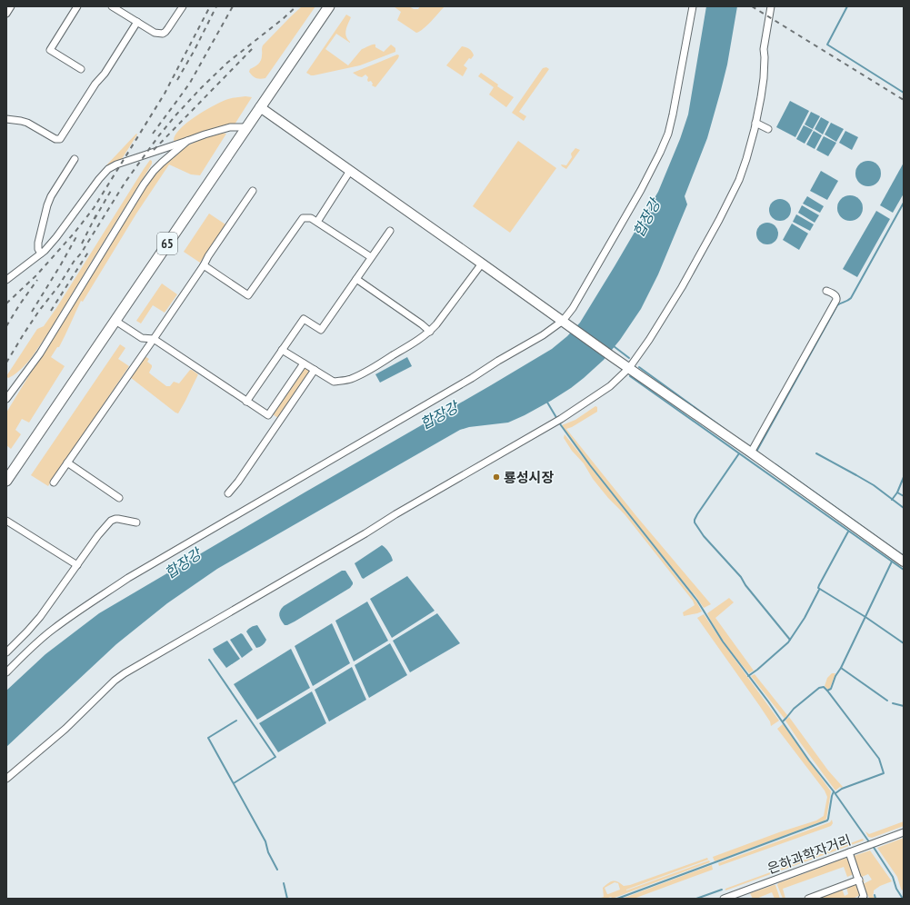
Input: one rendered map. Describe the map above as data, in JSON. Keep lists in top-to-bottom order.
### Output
{
  "streets": {
    "main road": ["65"],
    "street": ["은하과학자거리"]
  },
  "water": ["합장강"],
  "places": ["룡성시장"]
}
